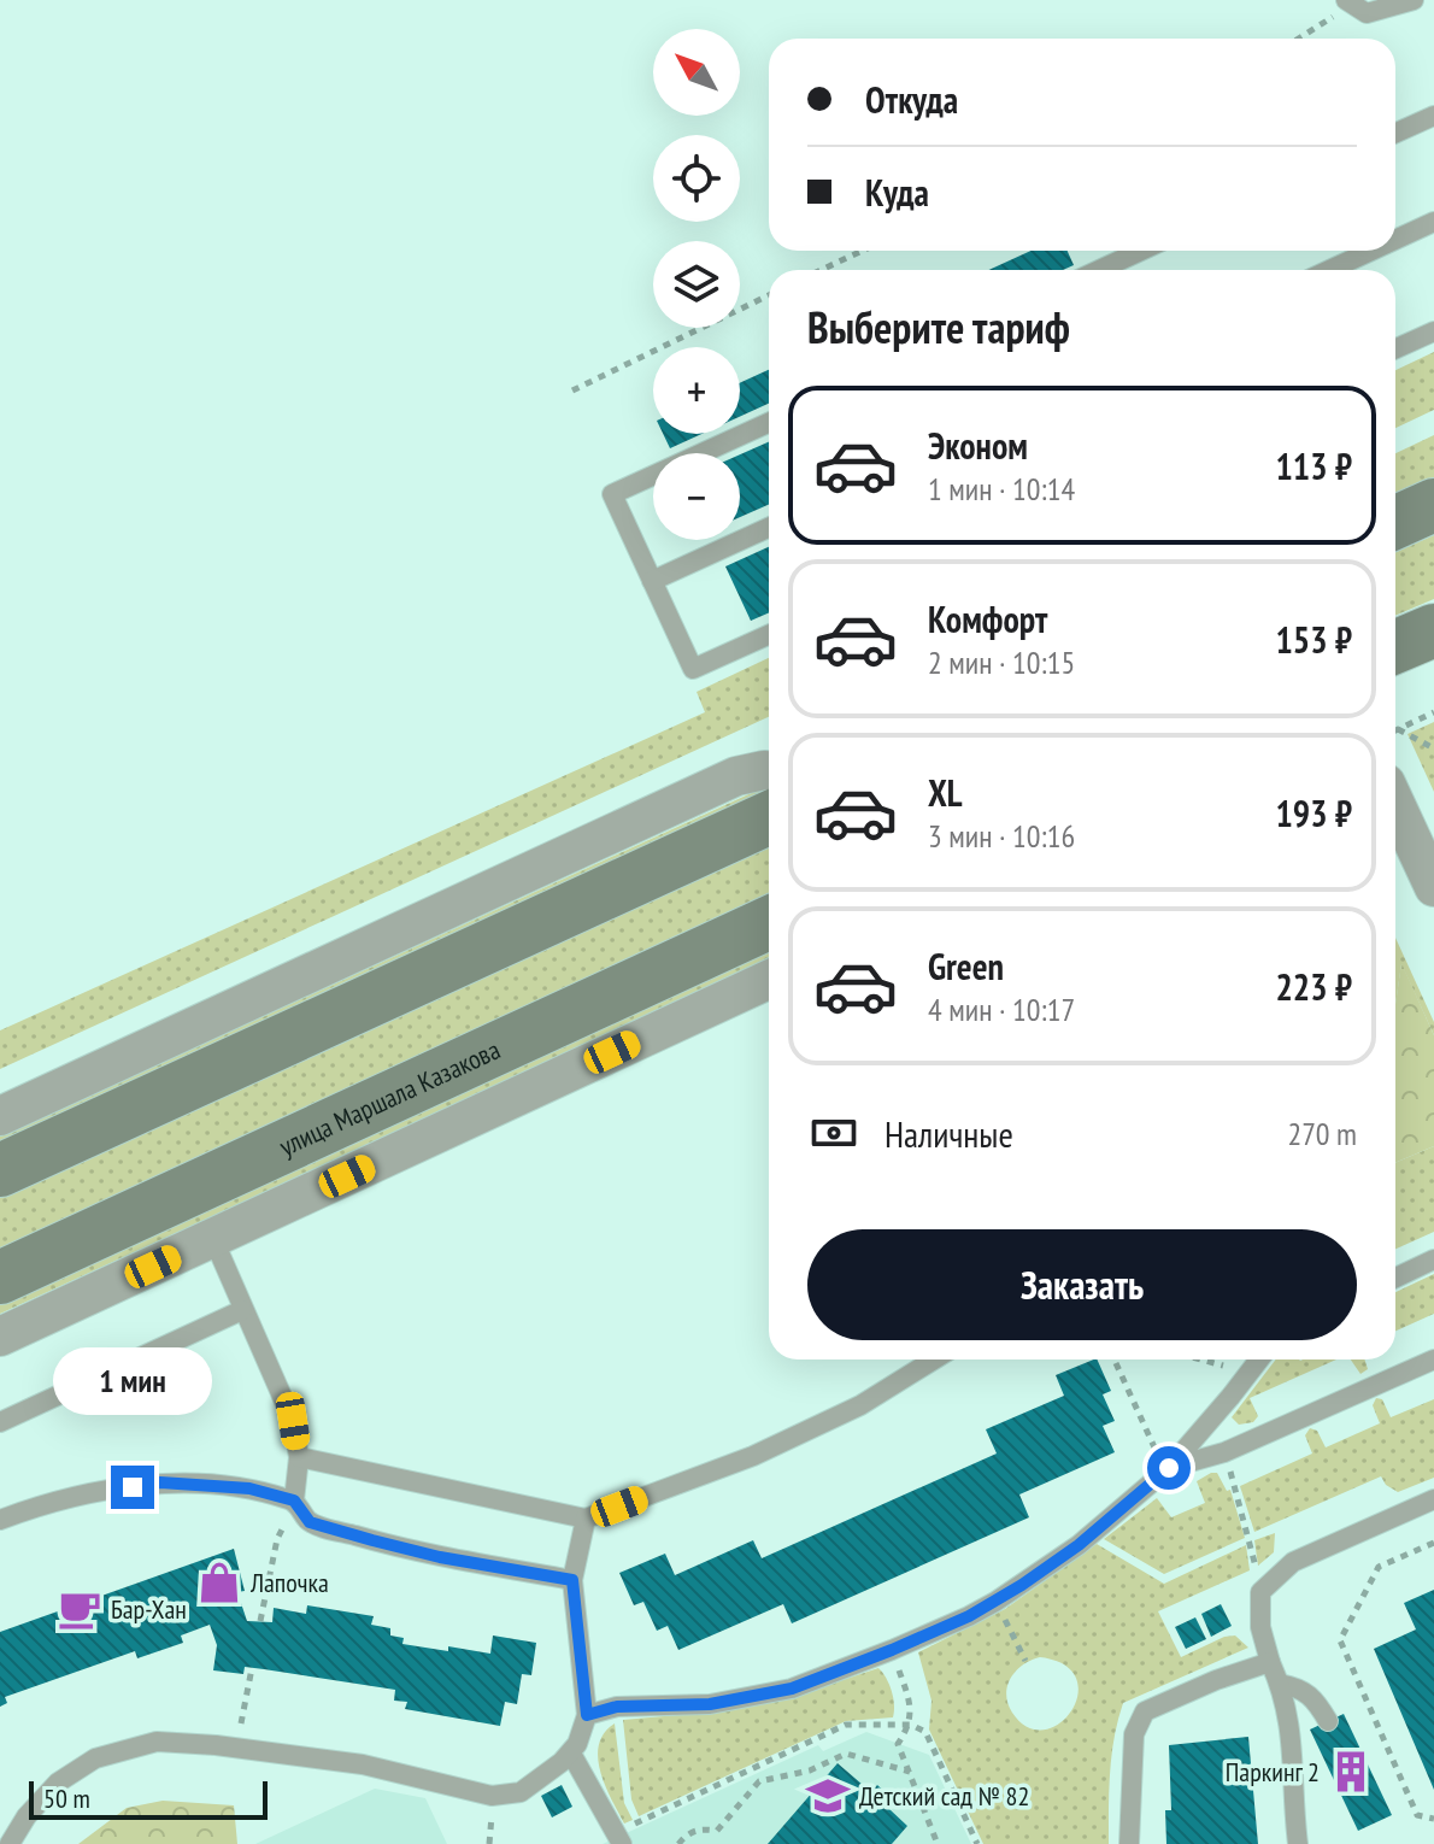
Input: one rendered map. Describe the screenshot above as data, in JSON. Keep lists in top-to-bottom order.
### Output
{
  "streets": {
    "main road": ["улица Маршала Казакова"]
  },
  "places": {
    "shop": ["Лапочка"],
    "cafe": ["Бар-Хан"],
    "building": ["Паркинг 2"],
    "school or university": ["Детский сад № 82"]
  },
  "scale_bar": "50 m",
  "north": "top left",
  "page": {
    "map_buttons": ["+", "−"],
    "banner": ["Откуда", "Куда"],
    "heading": "Выберите тариф",
    "list": [
      {
        "name": "Эконом",
        "note": "1 мин · 10:14",
        "value": "113 ₽"
      },
      {
        "name": "Комфорт",
        "note": "2 мин · 10:15",
        "value": "153 ₽"
      },
      {
        "name": "XL",
        "note": "3 мин · 10:16",
        "value": "193 ₽"
      },
      {
        "name": "Green",
        "note": "4 мин · 10:17",
        "value": "223 ₽"
      }
    ],
    "pay": ["Наличные", "270 m"],
    "buttons": "Заказать",
    "bubble": "1 мин",
    "scale": "50 m"
  }
}
